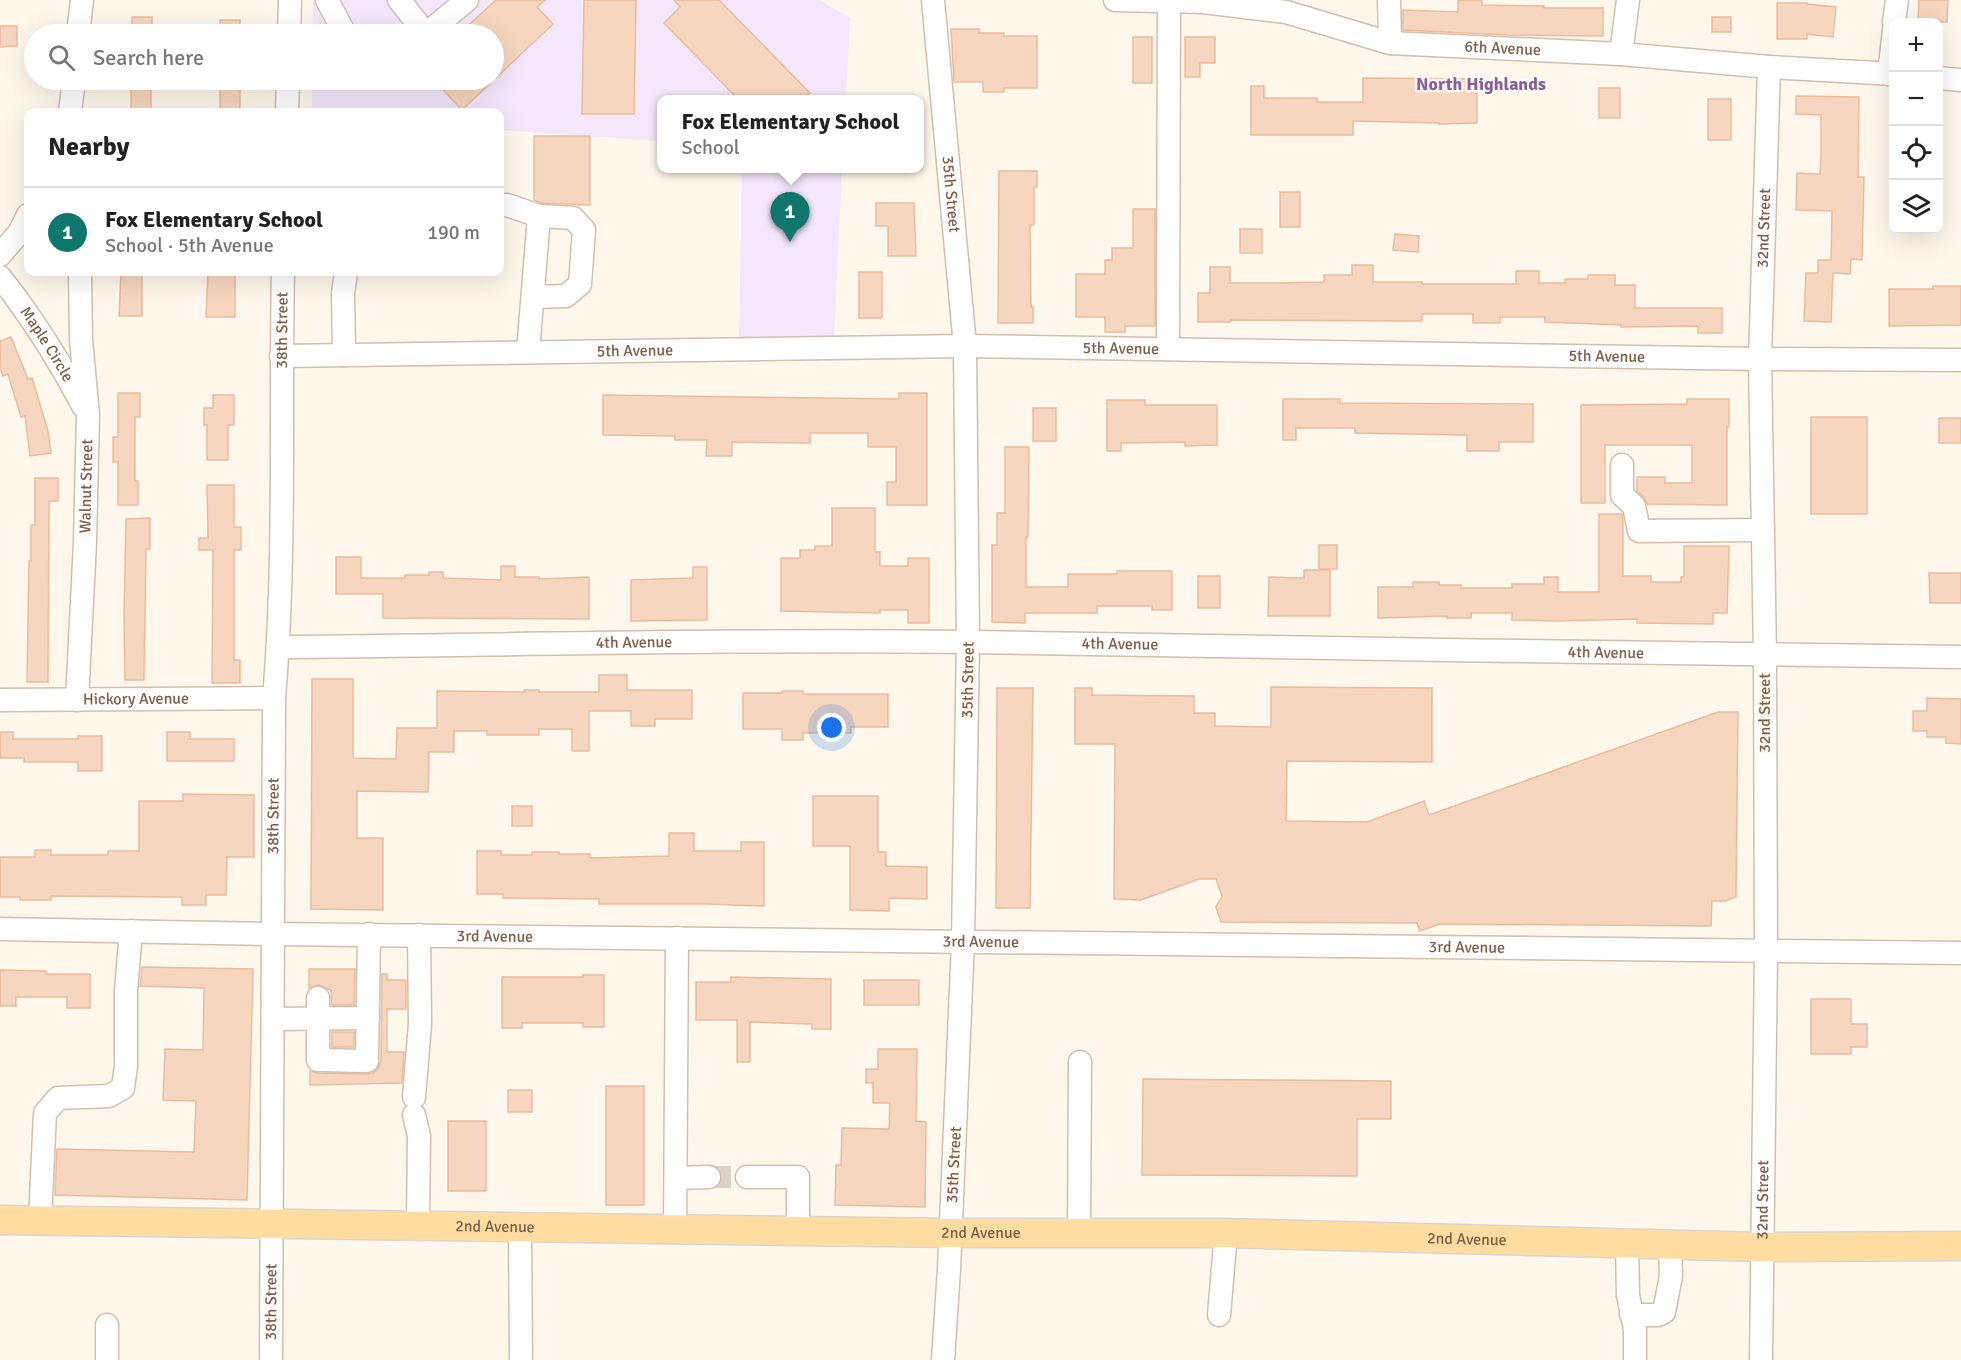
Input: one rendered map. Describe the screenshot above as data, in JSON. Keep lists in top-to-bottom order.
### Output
{
  "streets": {
    "main road": ["2nd Avenue"],
    "street": [
      "6th Avenue",
      "35th Street",
      "32nd Street",
      "38th Street",
      "Maple Circle",
      "5th Avenue",
      "Walnut Street",
      "4th Avenue",
      "Hickory Avenue",
      "3rd Avenue"
    ]
  },
  "crossings": [
    ["6th Avenue", "32nd Street"],
    ["35th Street", "5th Avenue"],
    ["35th Street", "4th Avenue"],
    ["35th Street", "3rd Avenue"],
    ["35th Street", "2nd Avenue"],
    ["32nd Street", "5th Avenue"],
    ["32nd Street", "4th Avenue"],
    ["32nd Street", "3rd Avenue"],
    ["32nd Street", "2nd Avenue"],
    ["38th Street", "5th Avenue"],
    ["38th Street", "4th Avenue"],
    ["38th Street", "Hickory Avenue"],
    ["38th Street", "3rd Avenue"],
    ["38th Street", "2nd Avenue"],
    ["Maple Circle", "Walnut Street"],
    ["Walnut Street", "Hickory Avenue"]
  ],
  "districts": ["North Highlands"],
  "page": {
    "map_buttons": ["+", "−"],
    "search": "Search here",
    "popup": ["Fox Elementary School", "School"],
    "heading": "Nearby",
    "list": [
      {
        "mark": "1",
        "name": "Fox Elementary School",
        "note": "School · 5th Avenue",
        "value": "190 m"
      }
    ],
    "pins": "1"
  }
}
